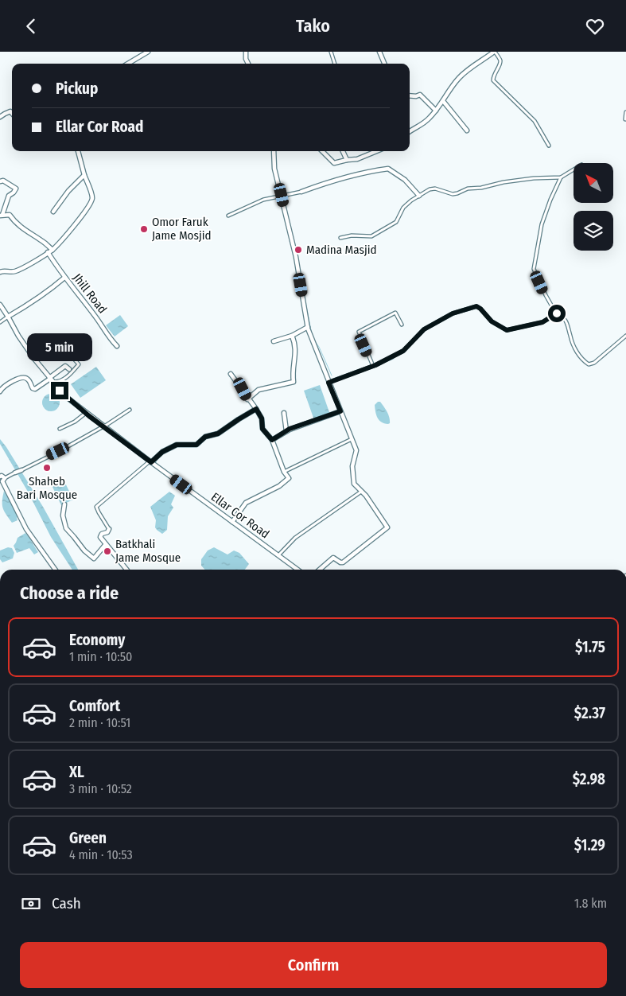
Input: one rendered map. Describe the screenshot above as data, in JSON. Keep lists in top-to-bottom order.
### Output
{
  "streets": {
    "street": ["Jhill Road", "Ellar Cor Road"]
  },
  "places": [
    "Omor Faruk Jame Mosjid",
    "Madina Masjid",
    "Shaheb Bari Mosque",
    "Batkhali Jame Mosque"
  ],
  "north": "top left",
  "page": {
    "header": "Tako",
    "banner": ["Pickup", "Ellar Cor Road"],
    "bubble": "5 min",
    "heading": "Choose a ride",
    "list": [
      {
        "name": "Economy",
        "note": "1 min · 10:50",
        "value": "$1.75"
      },
      {
        "name": "Comfort",
        "note": "2 min · 10:51",
        "value": "$2.37"
      },
      {
        "name": "XL",
        "note": "3 min · 10:52",
        "value": "$2.98"
      },
      {
        "name": "Green",
        "note": "4 min · 10:53",
        "value": "$1.29"
      }
    ],
    "pay": ["Cash", "1.8 km"],
    "buttons": "Confirm"
  }
}
